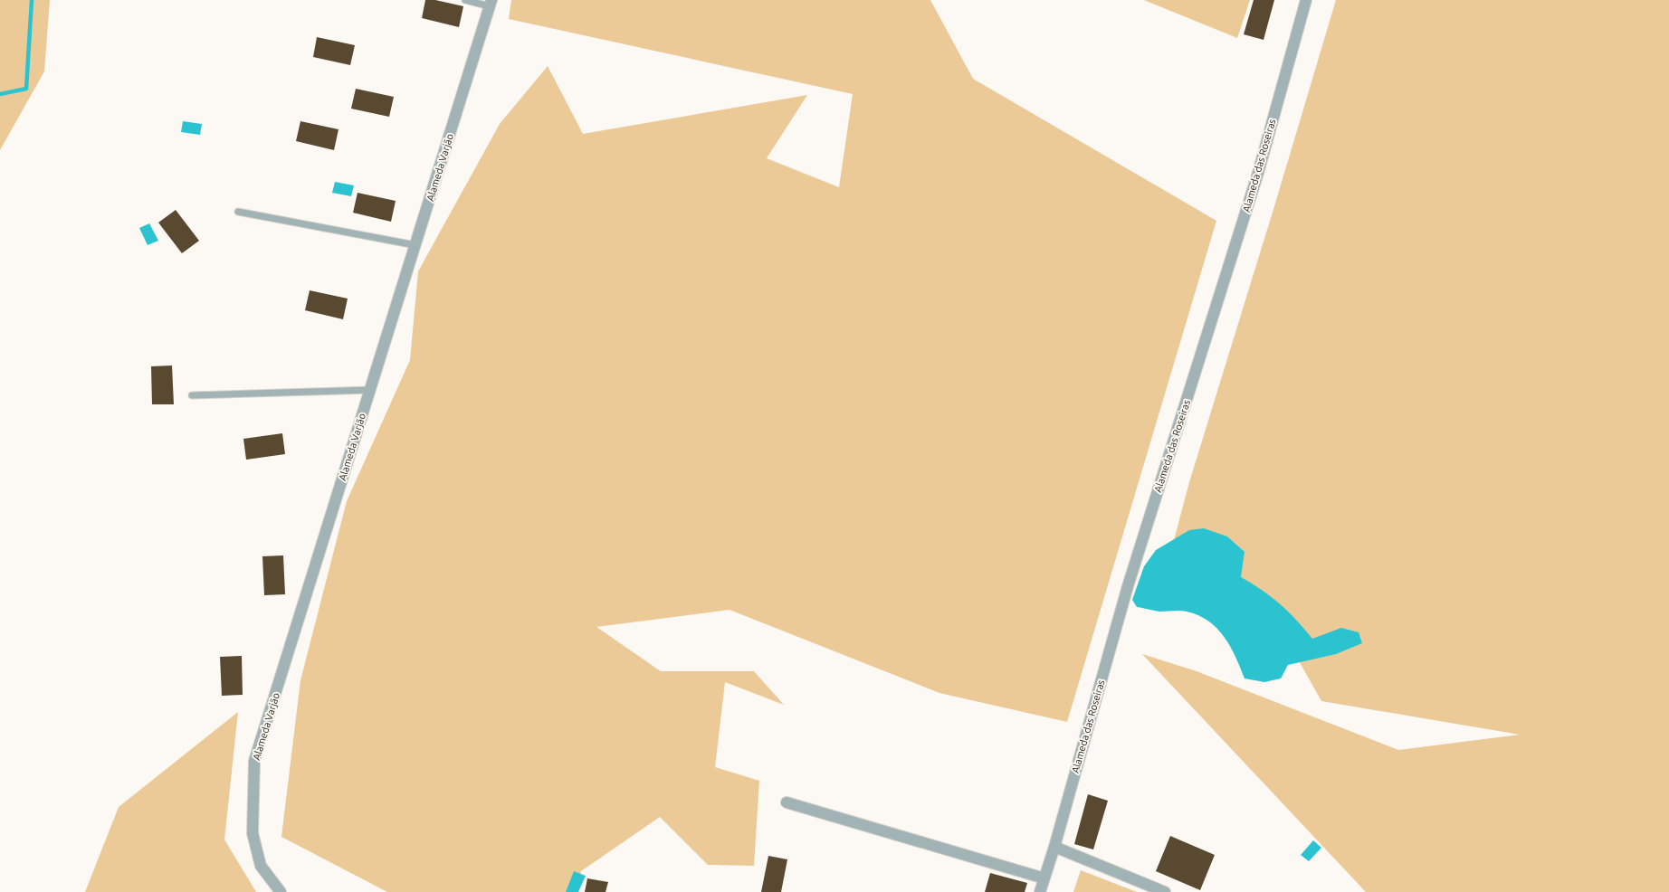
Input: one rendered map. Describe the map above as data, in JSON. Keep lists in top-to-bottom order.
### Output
{
  "streets": {
    "street": ["Alameda das Roseiras", "Alameda Varjão"]
  }
}
